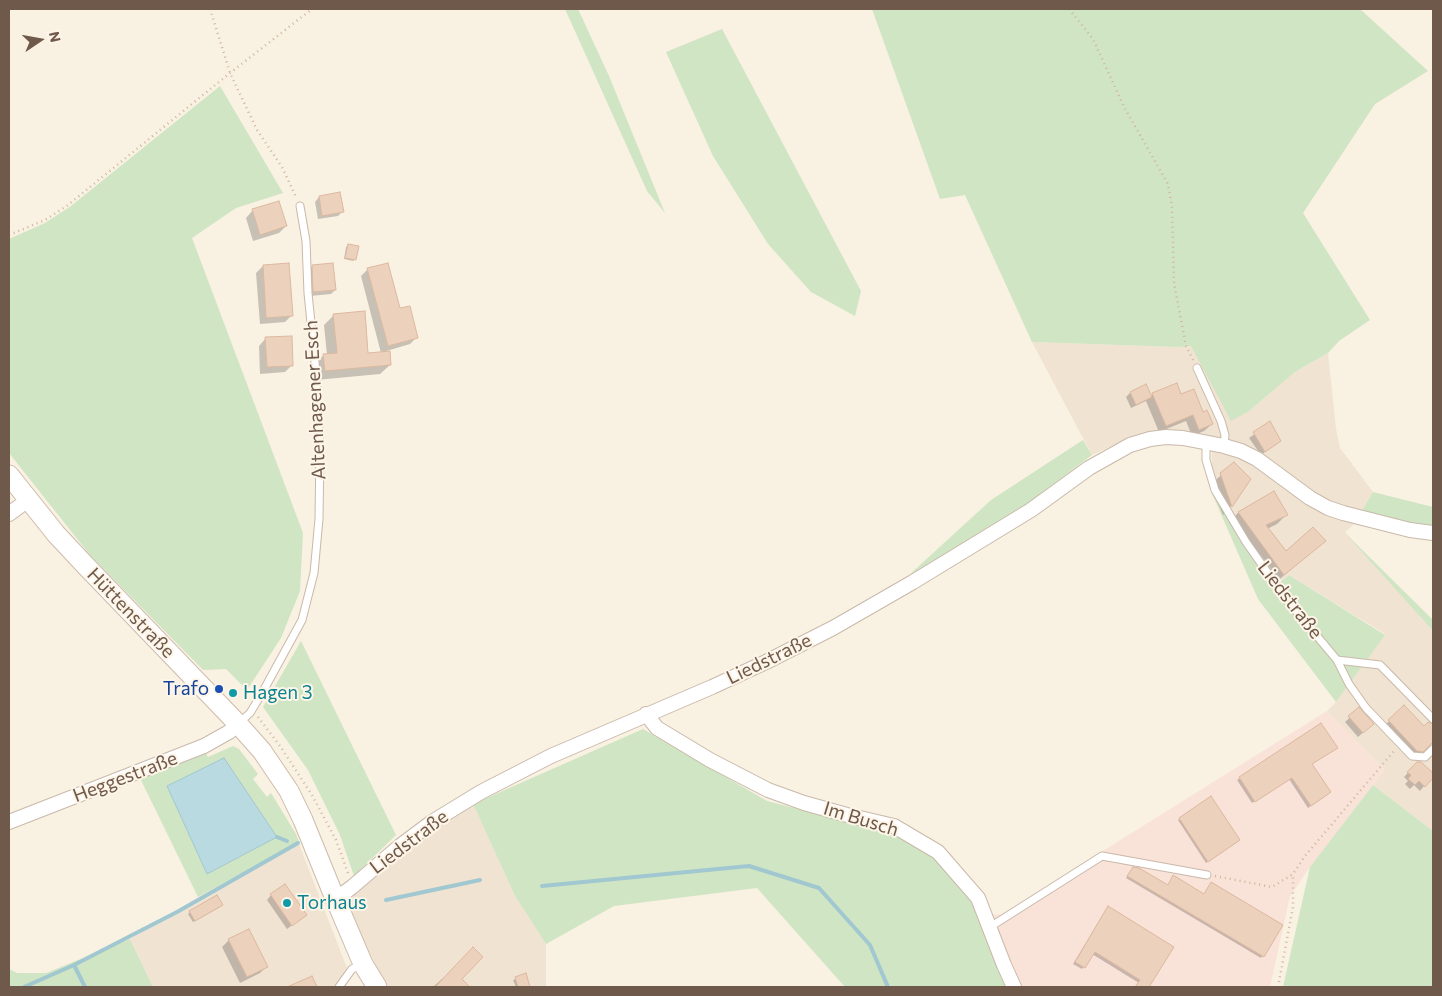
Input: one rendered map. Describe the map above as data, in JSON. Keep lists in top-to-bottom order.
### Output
{
  "streets": {
    "main road": ["Hüttenstraße"],
    "street": ["Liedstraße", "Heggestraße", "Im Busch"],
    "lane": ["Altenhagener Esch"]
  },
  "crossings": [
    ["Altenhagener Esch", "Hüttenstraße"],
    ["Altenhagener Esch", "Heggestraße"],
    ["Liedstraße", "Hüttenstraße"],
    ["Liedstraße", "Im Busch"],
    ["Hüttenstraße", "Heggestraße"]
  ],
  "places": ["Trafo", "Hagen 3", "Torhaus"],
  "north": "right"
}
